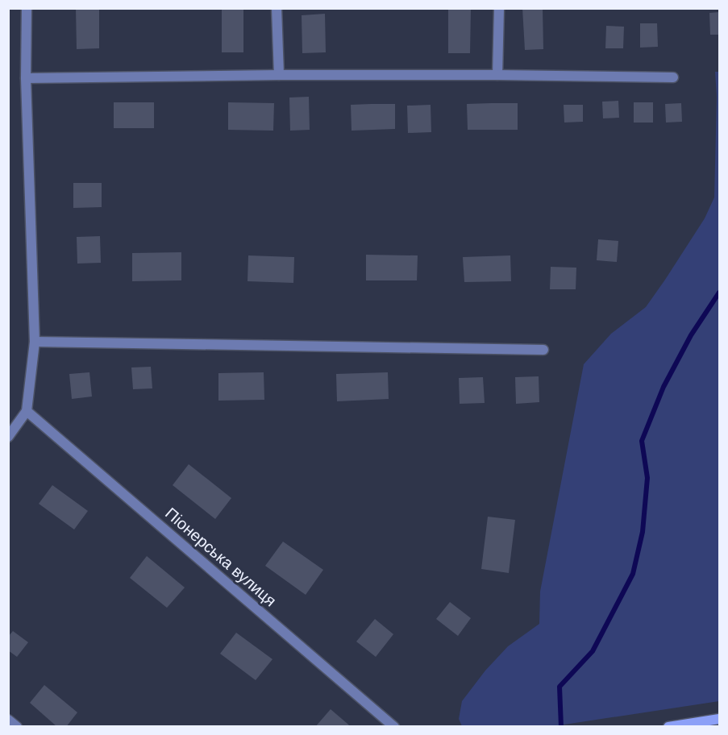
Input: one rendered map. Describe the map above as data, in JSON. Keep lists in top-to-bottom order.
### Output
{
  "streets": {
    "street": ["Піонерська вулиця"]
  }
}
